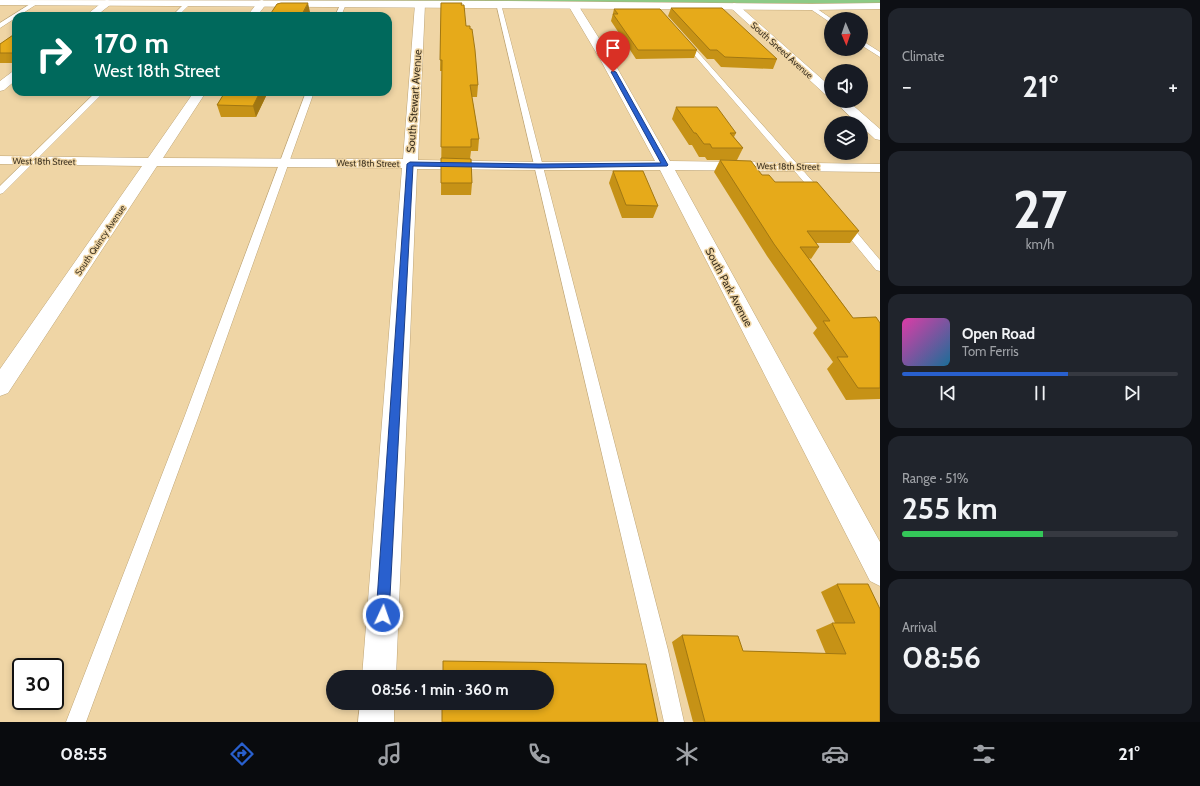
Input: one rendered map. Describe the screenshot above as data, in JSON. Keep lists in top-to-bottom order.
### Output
{
  "streets": {
    "street": [
      "South Sneed Avenue",
      "South Stewart Avenue",
      "West 18th Street",
      "South Quincy Avenue",
      "South Park Avenue"
    ]
  },
  "crossings": [
    ["South Stewart Avenue", "West 18th Street"],
    ["West 18th Street", "South Quincy Avenue"],
    ["West 18th Street", "South Park Avenue"]
  ],
  "north": "bottom",
  "page": {
    "tile": [
      "Climate",
      ["27", "km/h"],
      ["Range · 51%", "255 km"],
      ["Arrival", "08:56"]
    ],
    "turn": ["170 m", "West 18th Street"],
    "heat": ["−", "21°", "+"],
    "song": ["Open Road", "Tom Ferris"],
    "limit": "30",
    "trip": "08:56 · 1 min · 360 m",
    "tabs": ["08:55", "21°"]
  }
}
